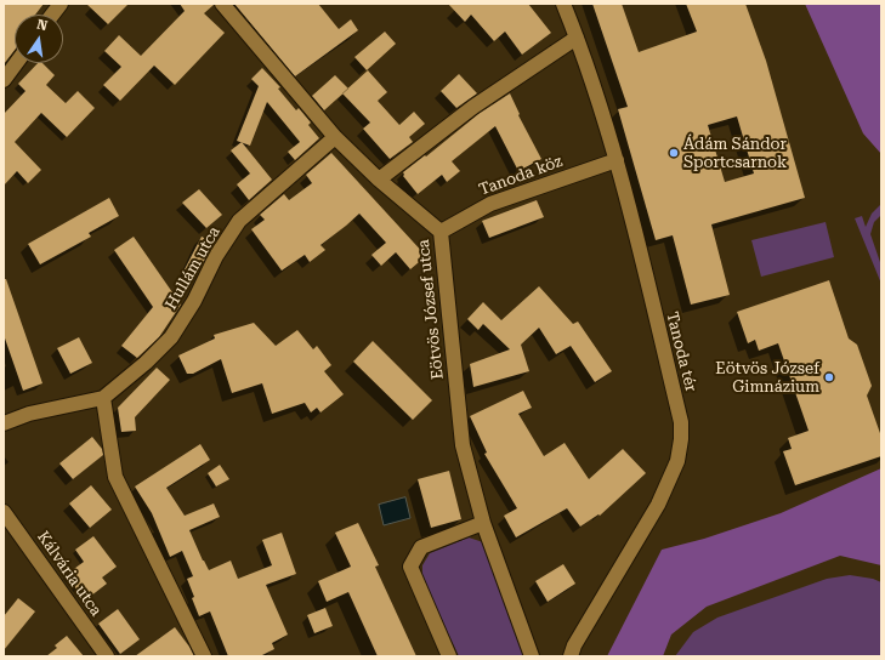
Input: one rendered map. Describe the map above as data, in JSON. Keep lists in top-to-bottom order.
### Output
{
  "streets": {
    "street": [
      "Tanoda köz",
      "Hullám utca",
      "Eötvös József utca",
      "Tanoda tér",
      "Kálvária utca"
    ]
  },
  "crossings": [
    ["Tanoda köz", "Eötvös József utca"],
    ["Tanoda köz", "Tanoda tér"],
    ["Hullám utca", "Eötvös József utca"]
  ],
  "places": ["Ádám Sándor Sportcsarnok", "Eötvös József Gimnázium"],
  "north": "top"
}
